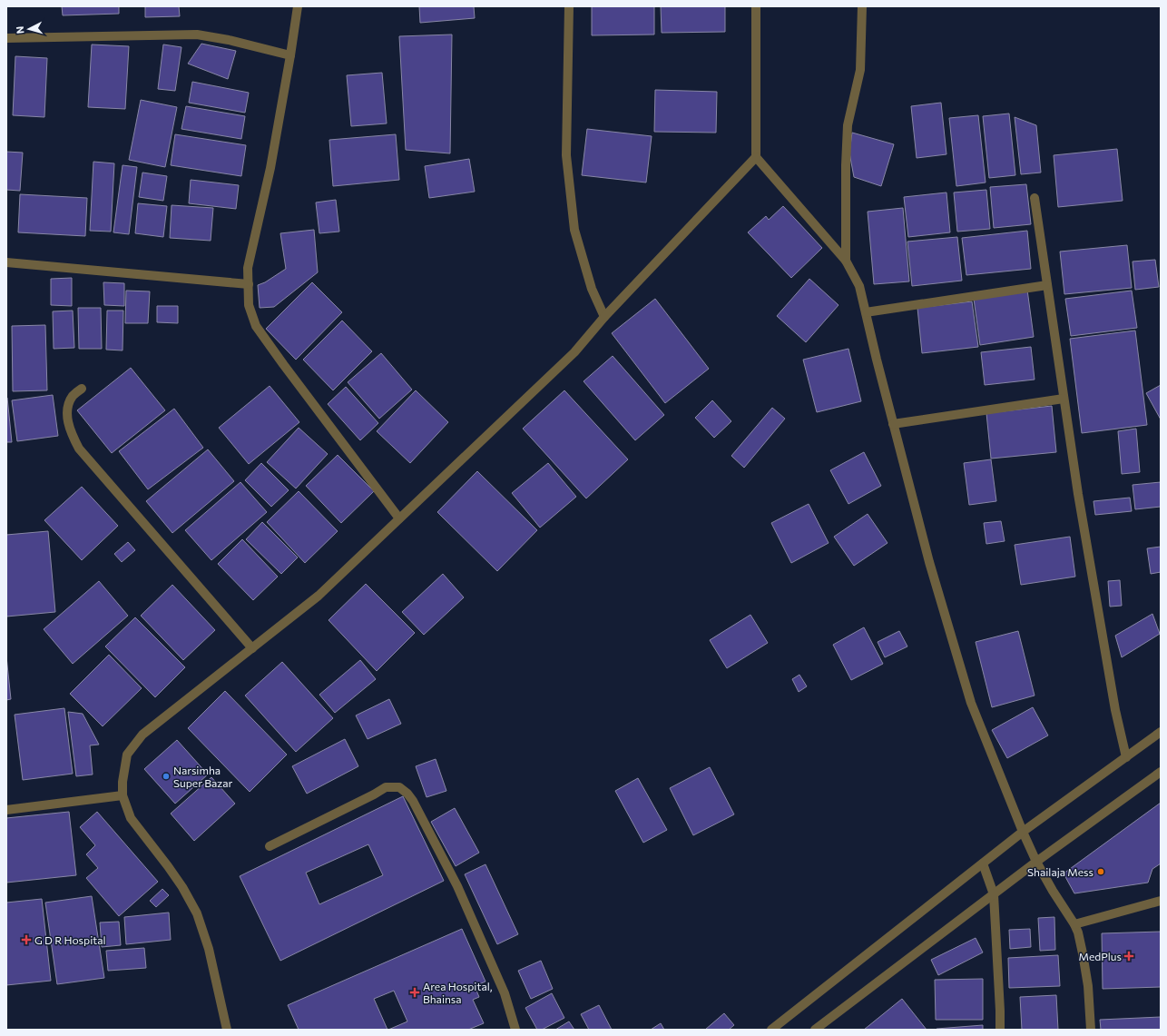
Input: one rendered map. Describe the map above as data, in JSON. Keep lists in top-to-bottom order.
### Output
{
  "places": {
    "other": ["Narsimha Super Bazar", "Shailaja Mess"],
    "health": ["G D R Hospital", "MedPlus", "Area Hospital, Bhainsa"]
  },
  "north": "left"
}
